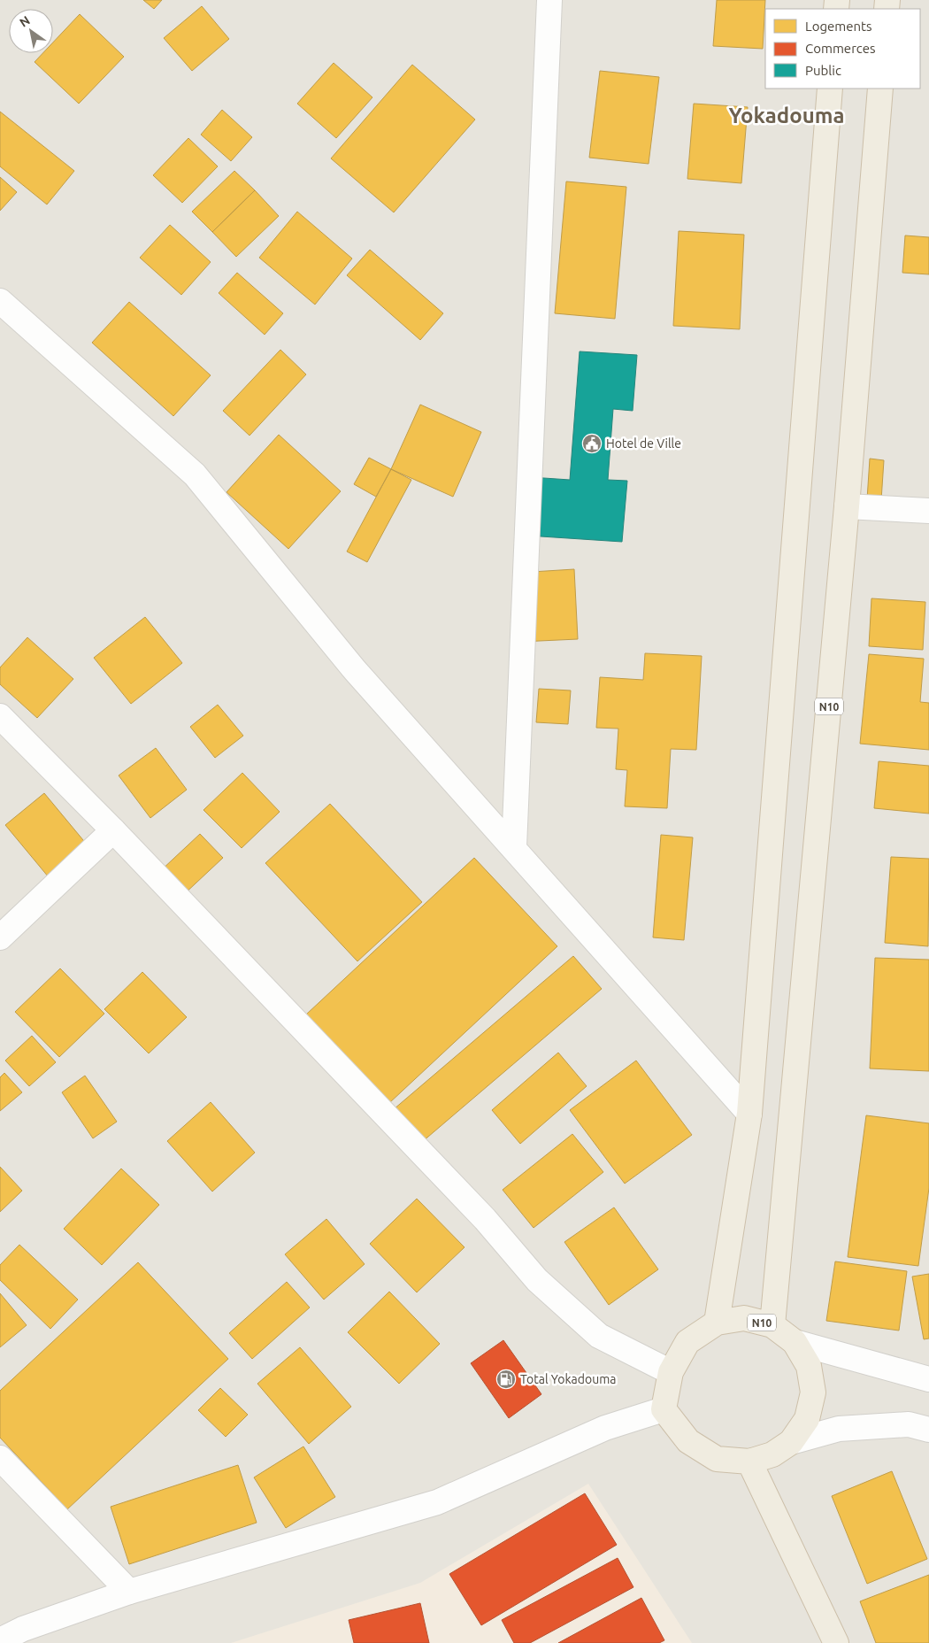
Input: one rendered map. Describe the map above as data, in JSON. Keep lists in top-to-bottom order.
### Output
{
  "streets": {
    "highway": ["N10"]
  },
  "districts": ["Yokadouma"],
  "places": {
    "public building": ["Hotel de Ville"],
    "fuel station": ["Total Yokadouma"]
  },
  "legend": ["Logements", "Commerces", "Public"],
  "north": "top left"
}
